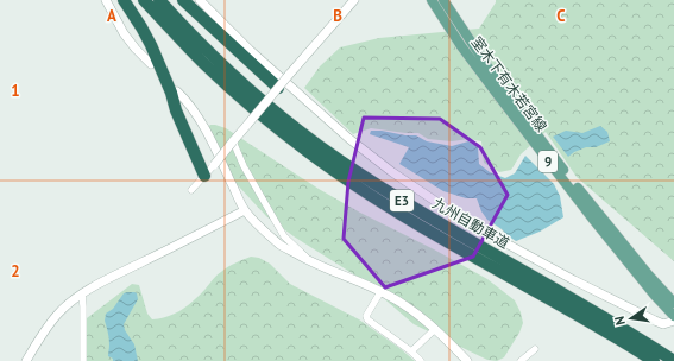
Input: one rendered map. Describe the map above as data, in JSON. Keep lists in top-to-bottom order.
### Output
{
  "streets": {
    "highway": ["E3", "九州自動車道"],
    "main road": ["室木下有木若宮線", "9"]
  },
  "north": "left",
  "grid": {
    "columns": ["A", "B", "C"],
    "rows": ["1", "2"]
  }
}
